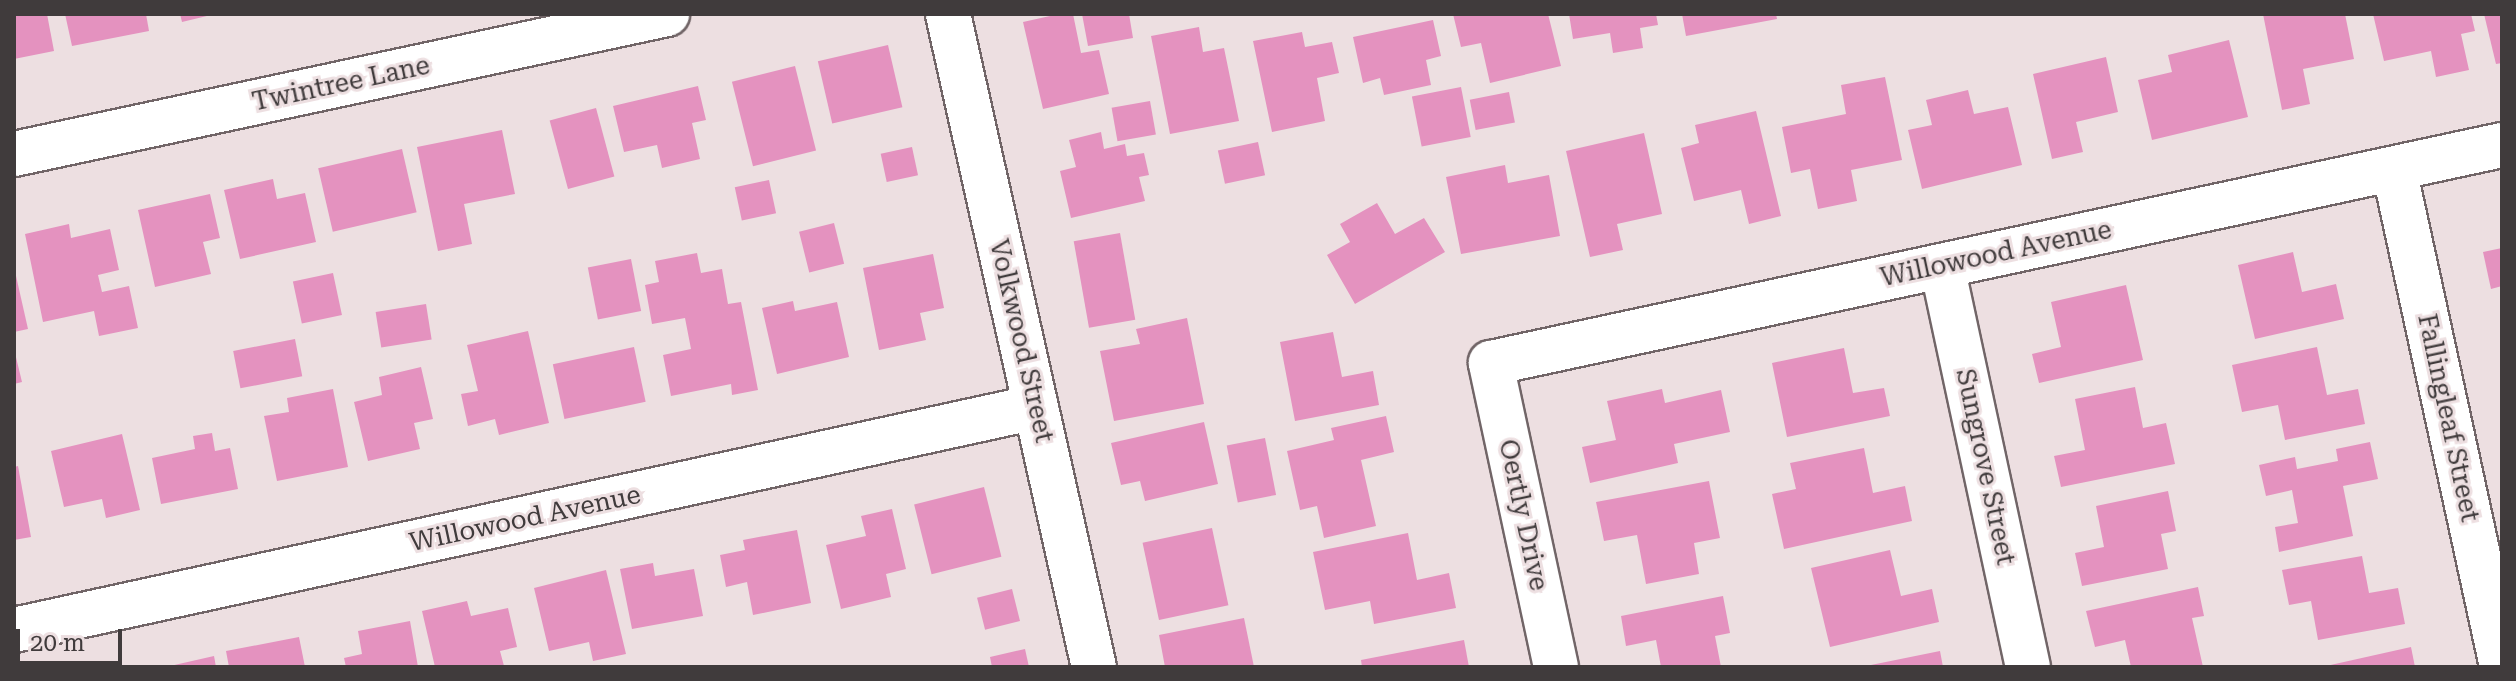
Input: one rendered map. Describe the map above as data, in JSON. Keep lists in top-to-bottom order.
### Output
{
  "streets": {
    "street": [
      "Twintree Lane",
      "Willowood Avenue",
      "Volkwood Street",
      "Fallingleaf Street",
      "Sungrove Street",
      "Oertly Drive"
    ]
  },
  "crossings": [
    ["Willowood Avenue", "Volkwood Street"],
    ["Willowood Avenue", "Fallingleaf Street"],
    ["Willowood Avenue", "Sungrove Street"],
    ["Willowood Avenue", "Oertly Drive"]
  ],
  "scale_bar": "20 m"
}
